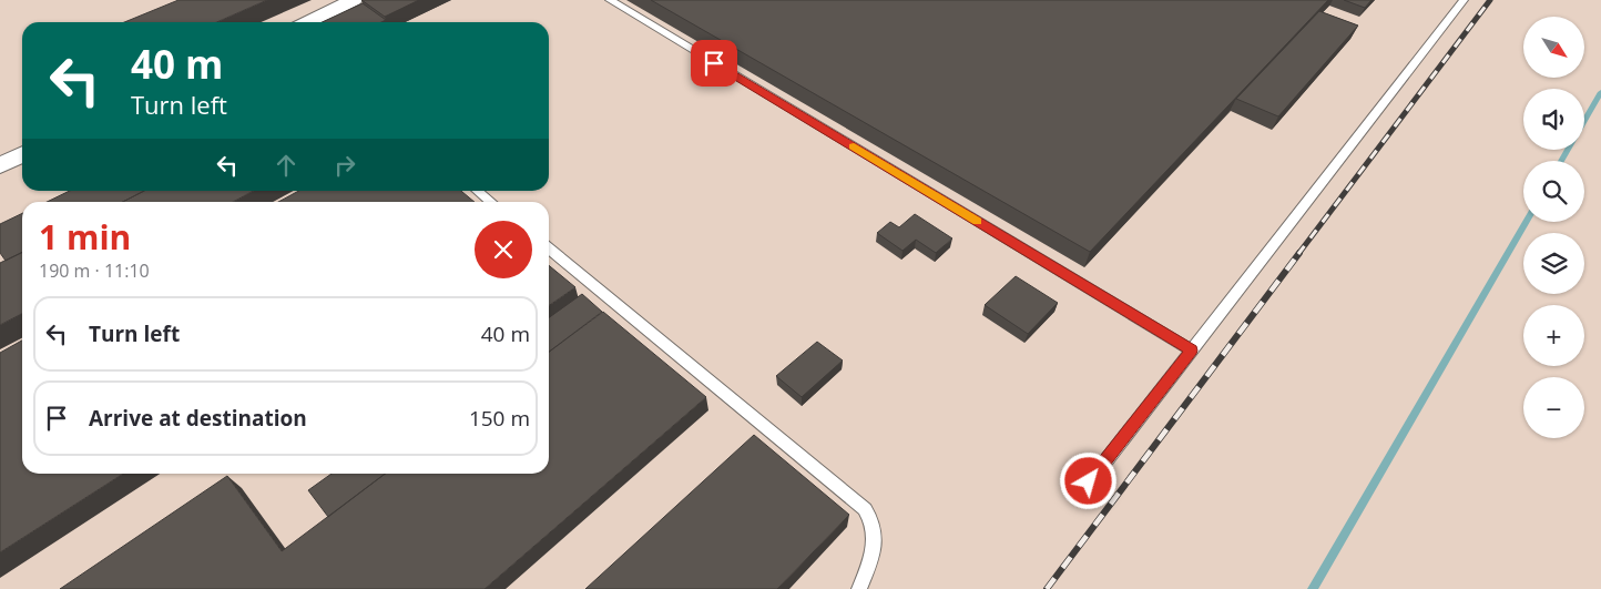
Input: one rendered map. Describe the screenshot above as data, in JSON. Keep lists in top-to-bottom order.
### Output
{
  "north": "bottom right",
  "page": {
    "map_buttons": ["+", "−"],
    "turn": ["40 m", "Turn left"],
    "heading": ["1 min", "190 m · 11:10"],
    "list": [
      {
        "name": "Turn left",
        "value": "40 m"
      },
      {
        "name": "Arrive at destination",
        "value": "150 m"
      }
    ]
  }
}
